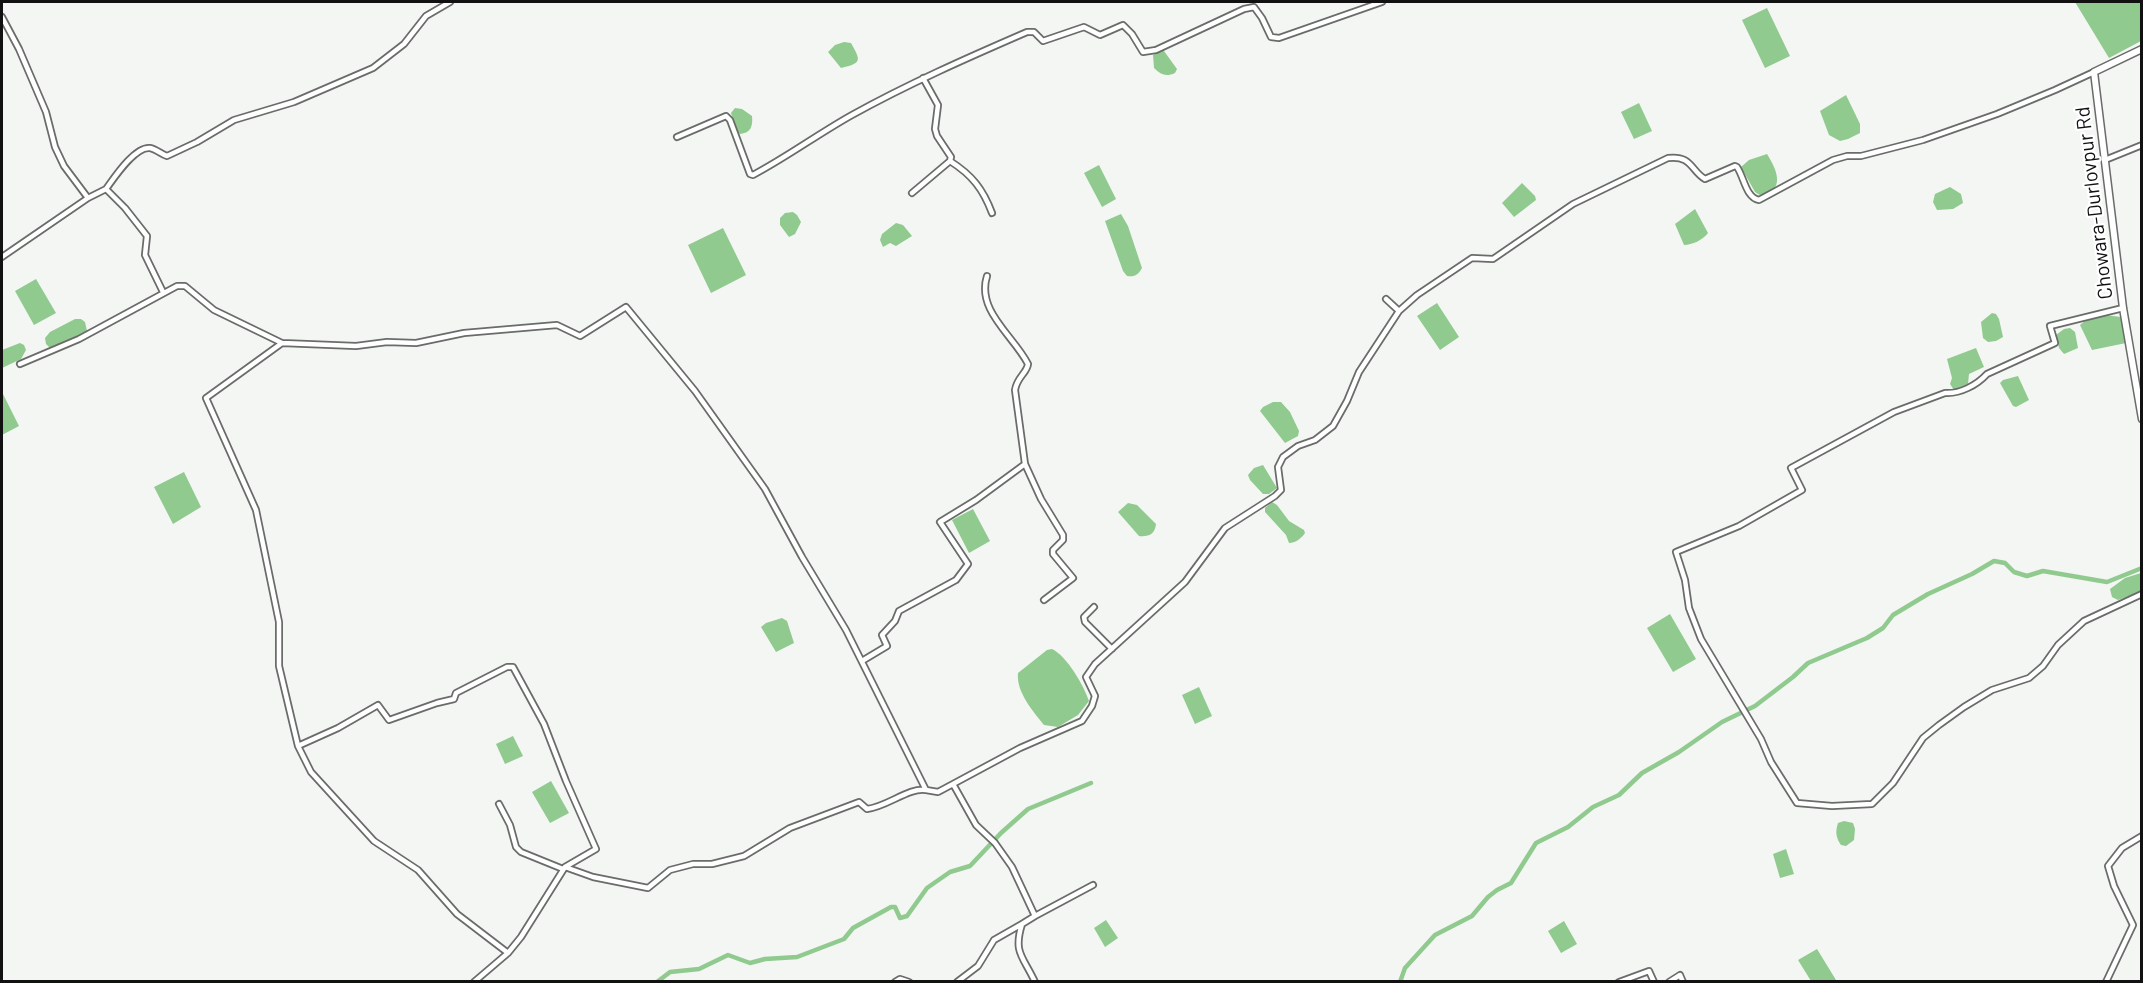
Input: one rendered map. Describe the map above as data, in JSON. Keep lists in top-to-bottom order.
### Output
{
  "streets": {
    "street": ["Chowara-Durlovpur Rd"]
  }
}
